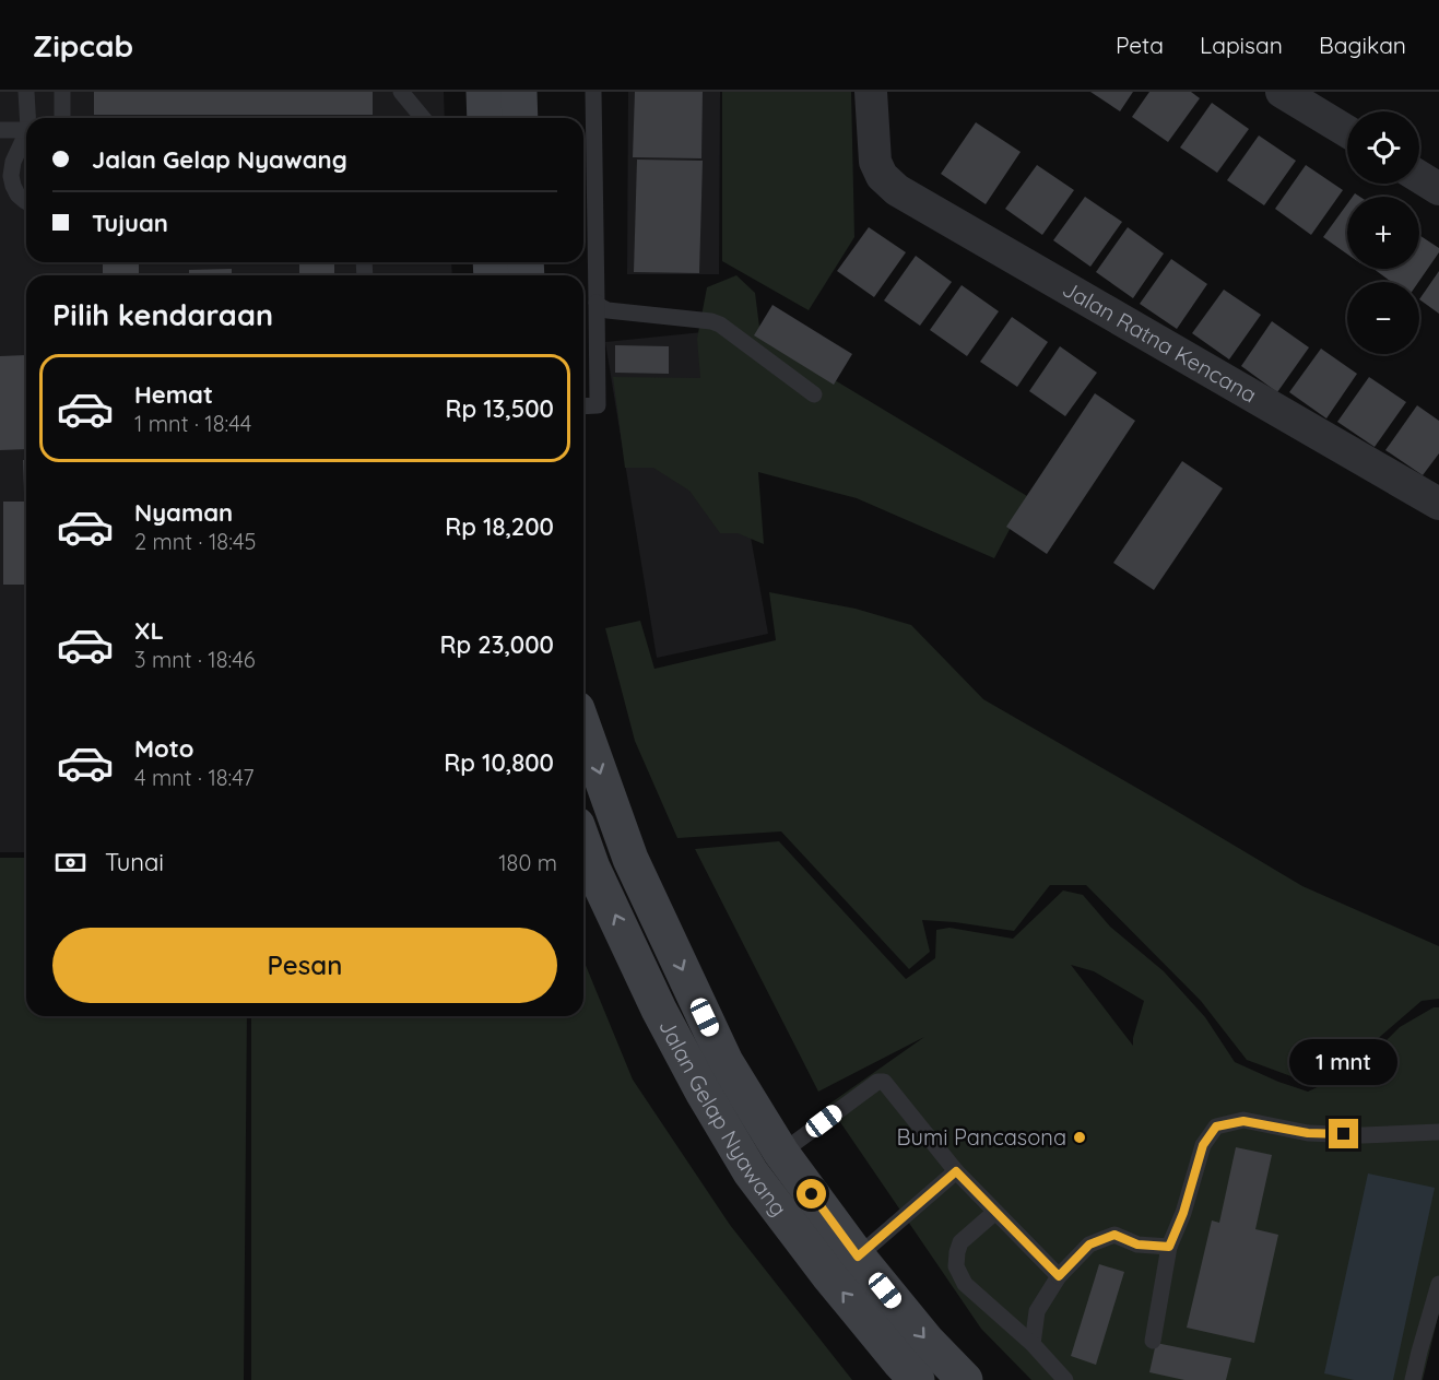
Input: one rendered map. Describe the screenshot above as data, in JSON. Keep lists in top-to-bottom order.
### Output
{
  "streets": {
    "street": ["Jalan Ratna Kencana", "Jalan Gelap Nyawang"]
  },
  "places": ["Bumi Pancasona"],
  "page": {
    "header": "Zipcab",
    "nav": ["Peta", "Lapisan", "Bagikan"],
    "map_buttons": ["+", "−"],
    "banner": ["Jalan Gelap Nyawang", "Tujuan"],
    "heading": "Pilih kendaraan",
    "list": [
      {
        "name": "Hemat",
        "note": "1 mnt · 18:44",
        "value": "Rp 13,500"
      },
      {
        "name": "Nyaman",
        "note": "2 mnt · 18:45",
        "value": "Rp 18,200"
      },
      {
        "name": "XL",
        "note": "3 mnt · 18:46",
        "value": "Rp 23,000"
      },
      {
        "name": "Moto",
        "note": "4 mnt · 18:47",
        "value": "Rp 10,800"
      }
    ],
    "pay": ["Tunai", "180 m"],
    "buttons": "Pesan",
    "bubble": "1 mnt"
  }
}
